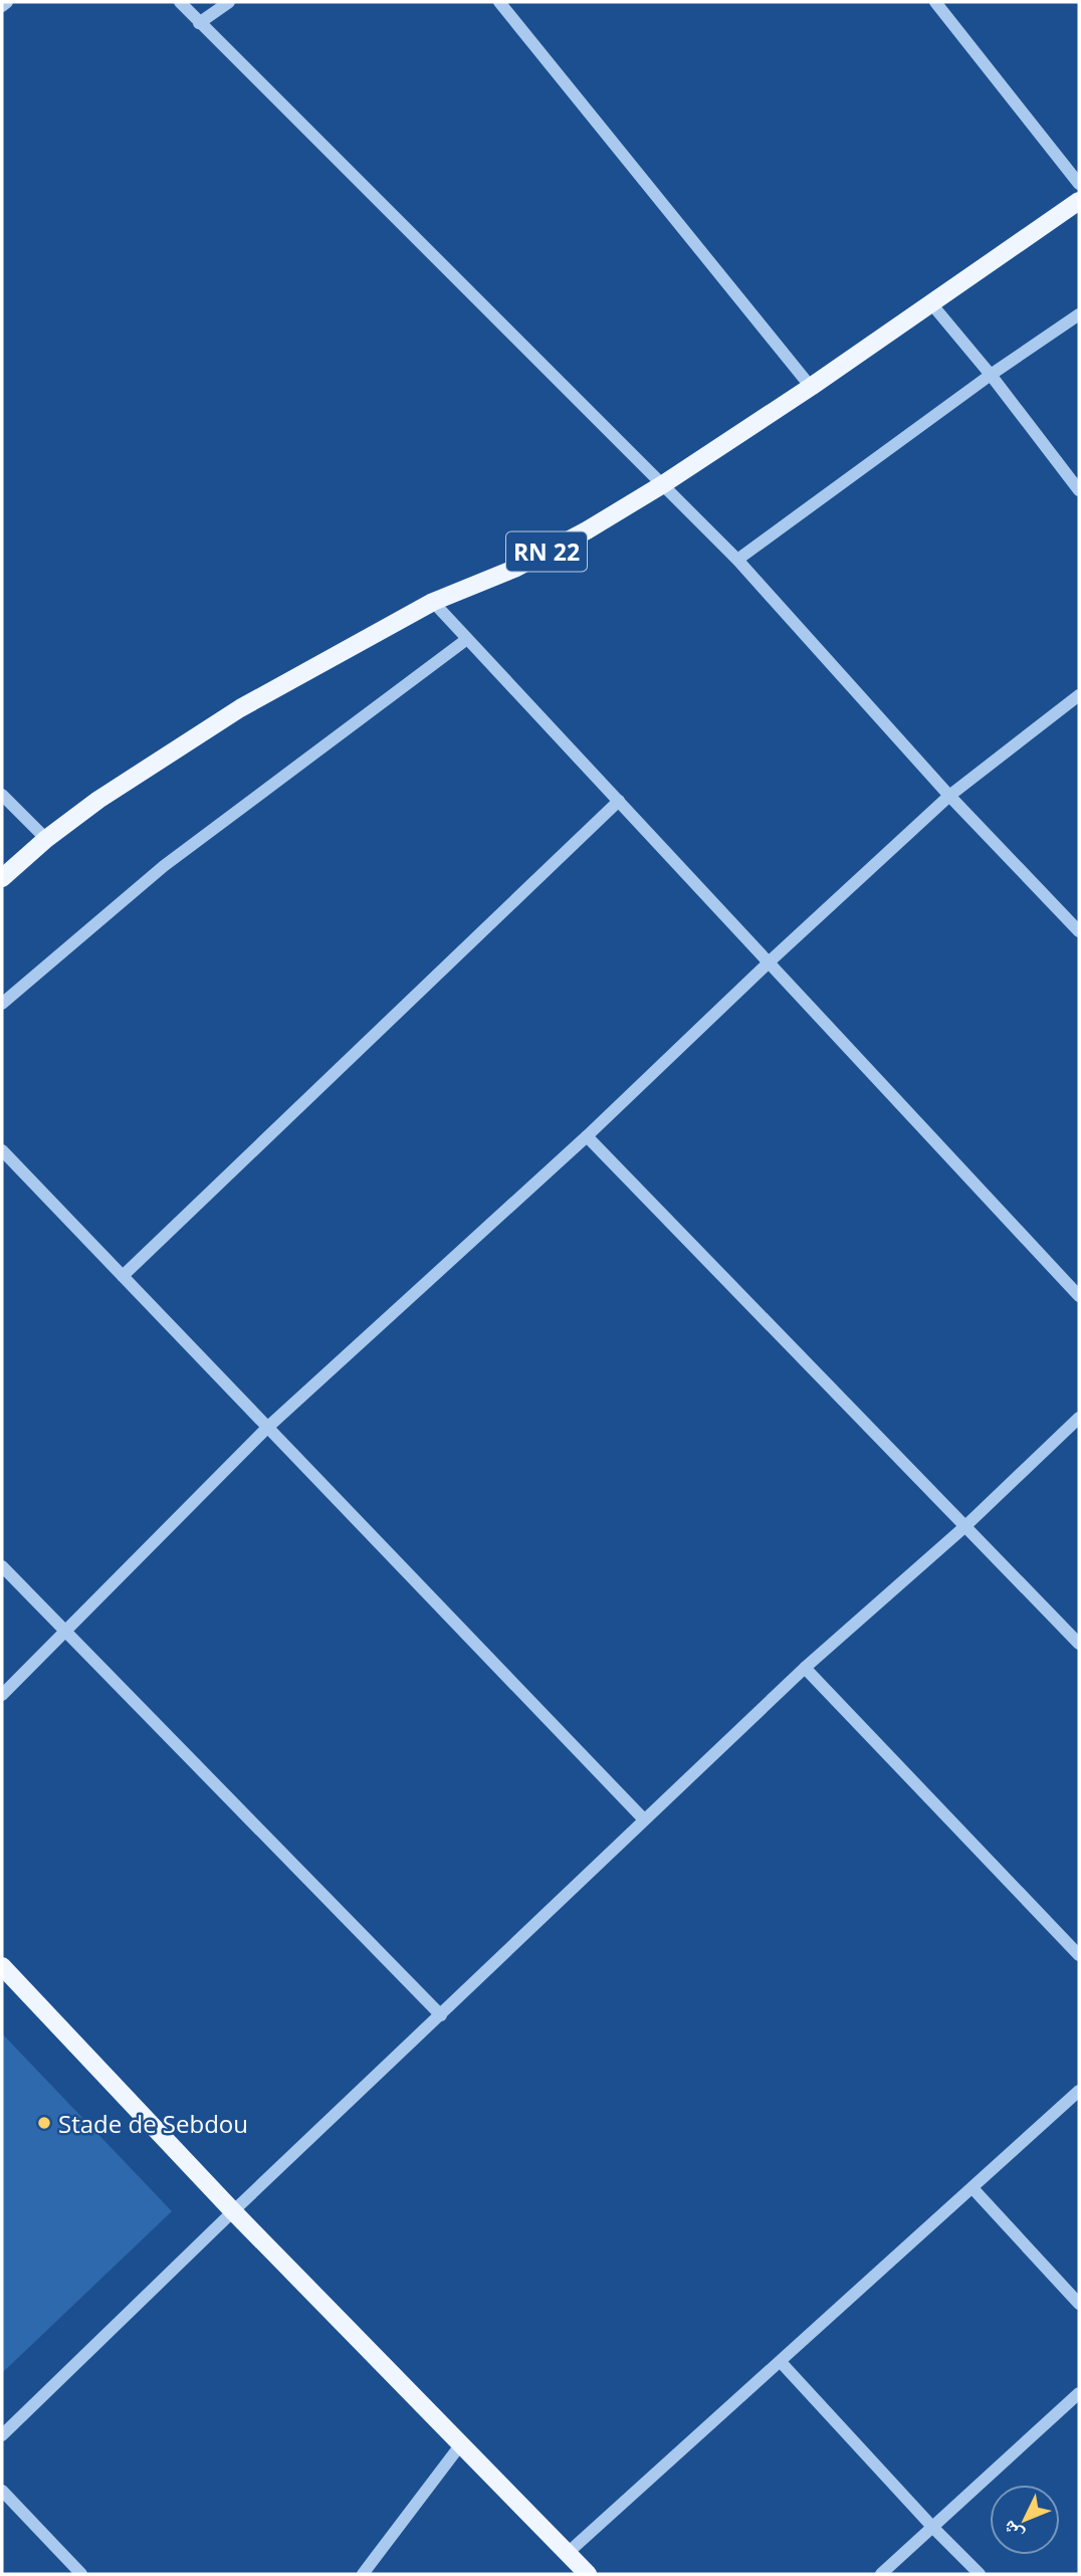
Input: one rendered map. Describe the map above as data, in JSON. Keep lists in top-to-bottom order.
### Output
{
  "streets": {
    "main road": ["RN 22"]
  },
  "places": ["Stade de Sebdou"],
  "north": "bottom left"
}
